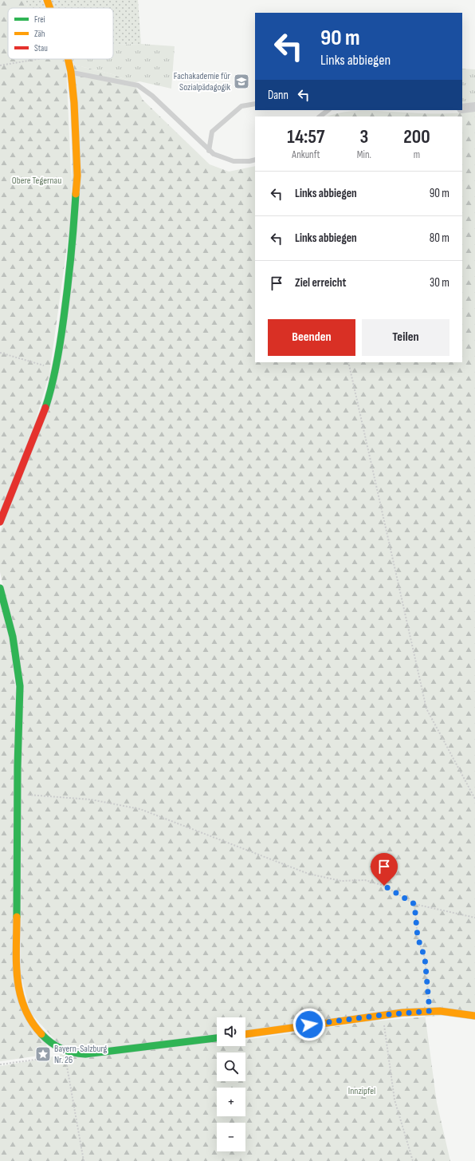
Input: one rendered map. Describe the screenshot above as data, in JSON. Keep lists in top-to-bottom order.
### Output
{
  "parks": ["Obere Tegernau", "Innzipfel"],
  "places": {
    "school or university": ["Fachakademie für Sozialpädagogik"],
    "place": ["Bayern-Salzburg Nr. 26"]
  },
  "legend": ["Frei", "Zäh", "Stau"],
  "page": {
    "turn": ["90 m", "Links abbiegen"],
    "then": "Dann",
    "eta": [
      "14:57",
      "Ankunft",
      "3",
      "Min.",
      "200",
      "m"
    ],
    "list": [
      {
        "name": "Links abbiegen",
        "value": "90 m"
      },
      {
        "name": "Links abbiegen",
        "value": "80 m"
      },
      {
        "name": "Ziel erreicht",
        "value": "30 m"
      }
    ],
    "buttons": ["Beenden", "Teilen"],
    "map_buttons": ["+", "−"]
  }
}
